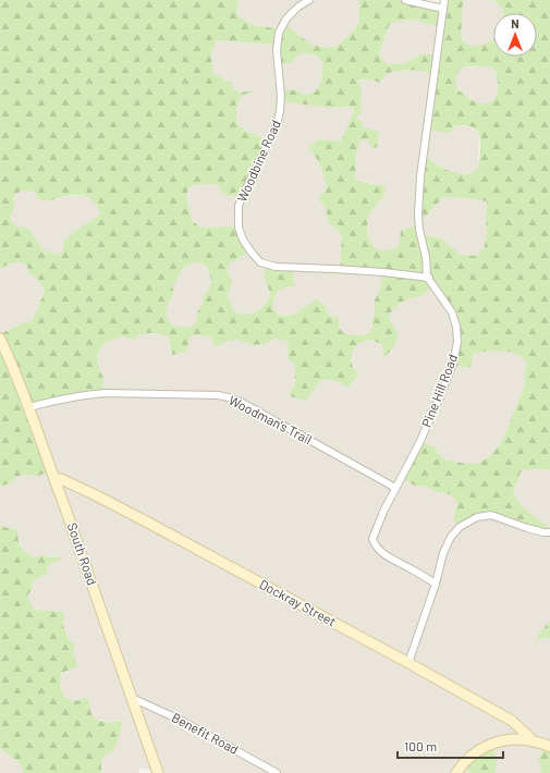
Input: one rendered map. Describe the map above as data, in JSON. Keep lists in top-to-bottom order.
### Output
{
  "streets": {
    "street": [
      "Woodbine Road",
      "Pine Hill Road",
      "Woodman's Trail",
      "South Road",
      "Dockray Street",
      "Benefit Road"
    ]
  },
  "crossings": [
    ["Woodbine Road", "Pine Hill Road"],
    ["Pine Hill Road", "Woodman's Trail"],
    ["Woodman's Trail", "South Road"],
    ["South Road", "Dockray Street"],
    ["South Road", "Benefit Road"]
  ],
  "scale_bar": "100 m",
  "north": "top"
}
